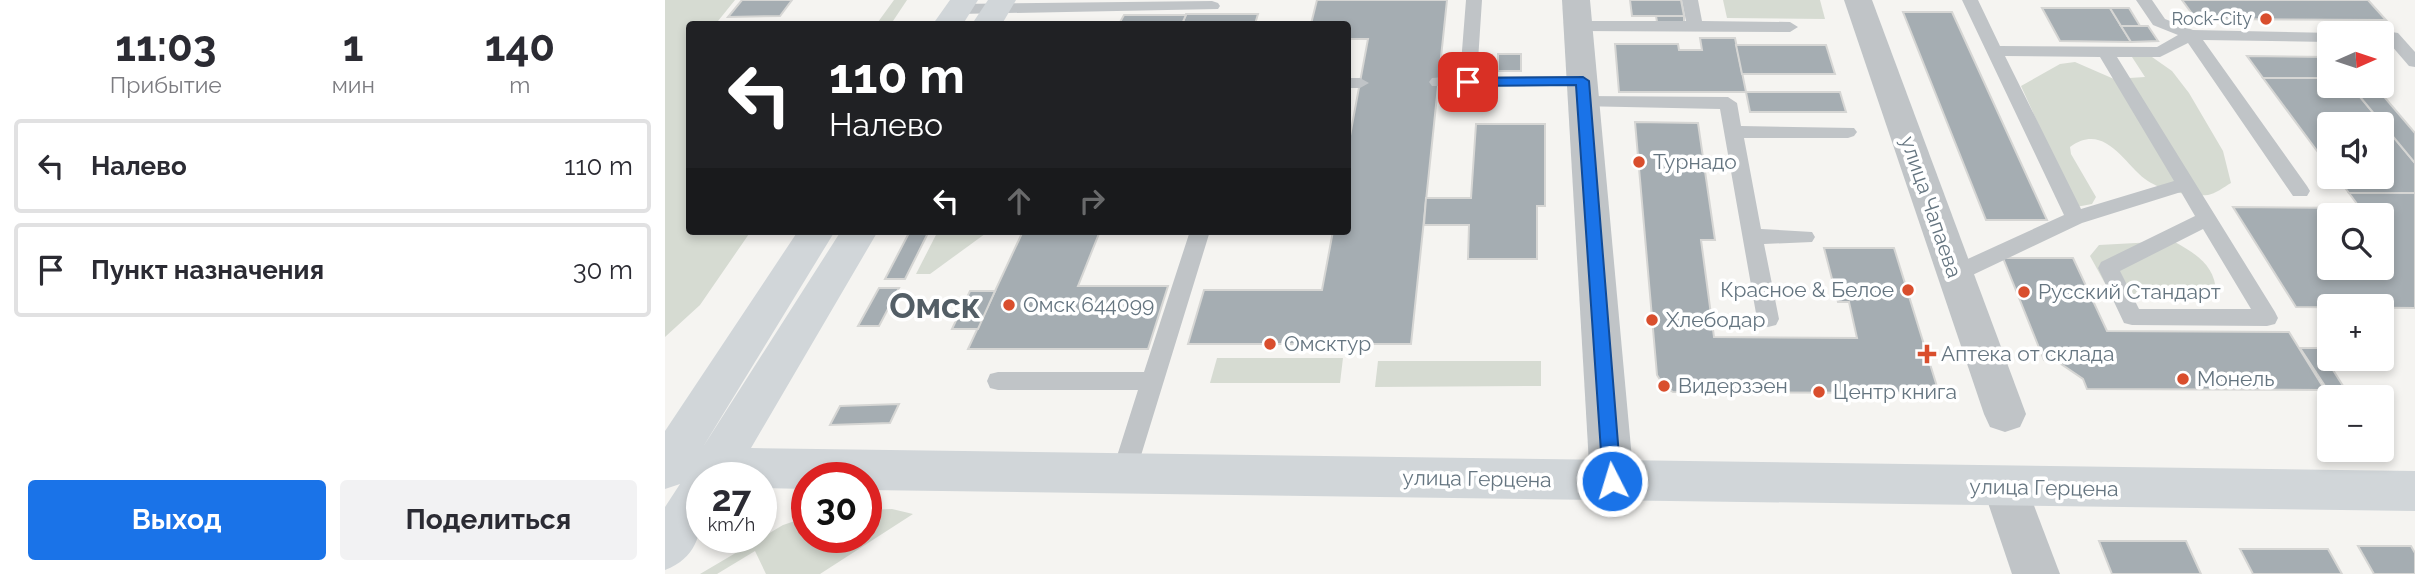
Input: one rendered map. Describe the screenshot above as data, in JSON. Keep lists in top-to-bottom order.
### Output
{
  "streets": {
    "main road": ["улица Герцена"],
    "street": ["улица Чапаева"]
  },
  "districts": ["Омск"],
  "places": {
    "other": [
      "Rock-City",
      "Турнадо",
      "Красное & Белое",
      "Русский Стандарт",
      "Омск 644099",
      "Хлебодар",
      "Омсктур",
      "Монель",
      "Видерзэен",
      "Центр книга"
    ],
    "health": ["Аптека от склада"]
  },
  "north": "right",
  "page": {
    "eta": [
      "11:03",
      "Прибытие",
      "1",
      "мин",
      "140",
      "m"
    ],
    "map_buttons": ["+", "−"],
    "turn": ["110 m", "Налево"],
    "list": [
      {
        "name": "Налево",
        "value": "110 m"
      },
      {
        "name": "Пункт назначения",
        "value": "30 m"
      }
    ],
    "speed": "27 km/h",
    "limit": "30",
    "buttons": ["Выход", "Поделиться"]
  }
}
